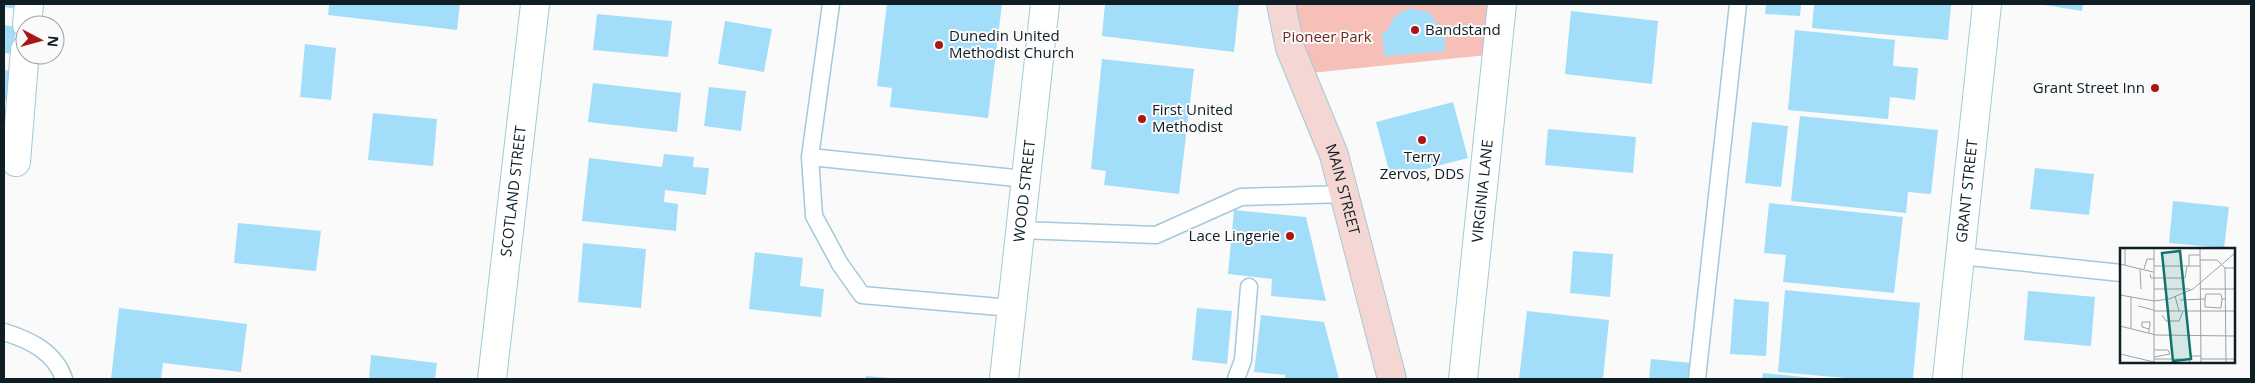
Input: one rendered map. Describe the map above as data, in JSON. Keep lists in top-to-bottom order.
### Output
{
  "streets": {
    "street": [
      "MAIN STREET",
      "WOOD STREET",
      "SCOTLAND STREET",
      "VIRGINIA LANE",
      "GRANT STREET"
    ]
  },
  "parks": ["Pioneer Park"],
  "places": [
    "Bandstand",
    "Dunedin United Methodist Church",
    "Grant Street Inn",
    "First United Methodist",
    "Terry Zervos, DDS",
    "Lace Lingerie"
  ],
  "north": "right"
}
